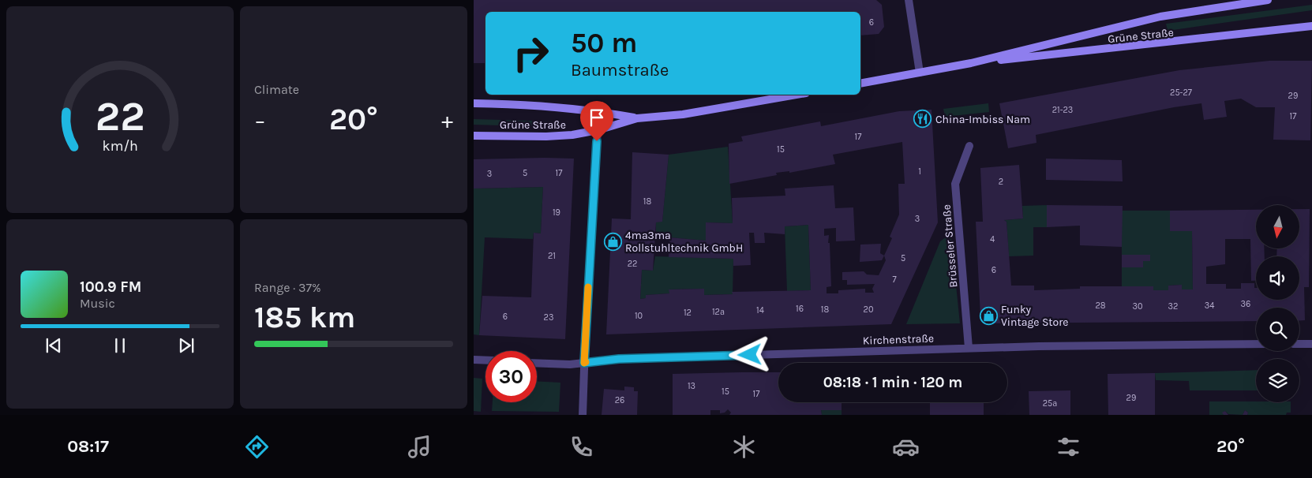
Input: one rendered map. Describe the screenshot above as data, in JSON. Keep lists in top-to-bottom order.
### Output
{
  "streets": {
    "main road": ["Grüne Straße"],
    "street": ["Brüsseler Straße", "Kirchenstraße"]
  },
  "crossings": [
    ["Brüsseler Straße", "Kirchenstraße"]
  ],
  "places": {
    "restaurant": ["China-Imbiss Nam"],
    "shop": ["4ma3ma Rollstuhltechnik GmbH", "Funky Vintage Store"]
  },
  "house_numbers": [
    "6",
    "25-27",
    "29",
    "21-23",
    "17",
    "17",
    "15",
    "1",
    "5",
    "17",
    "3",
    "2",
    "18",
    "19",
    "3",
    "4",
    "21",
    "5",
    "22",
    "6",
    "7",
    "36",
    "28",
    "34",
    "30",
    "32",
    "16",
    "18",
    "20",
    "14",
    "12a",
    "12",
    "10",
    "6",
    "23",
    "13",
    "15",
    "17",
    "29",
    "26",
    "25a"
  ],
  "north": "bottom",
  "page": {
    "tile": [
      "Climate",
      ["Range · 37%", "185 km"]
    ],
    "turn": ["50 m", "Baumstraße"],
    "heat": ["−", "20°", "+"],
    "song": ["100.9 FM", "Music"],
    "limit": "30",
    "trip": "08:18 · 1 min · 120 m",
    "tabs": ["08:17", "20°"],
    "gauge": ["22", "km/h"]
  }
}
